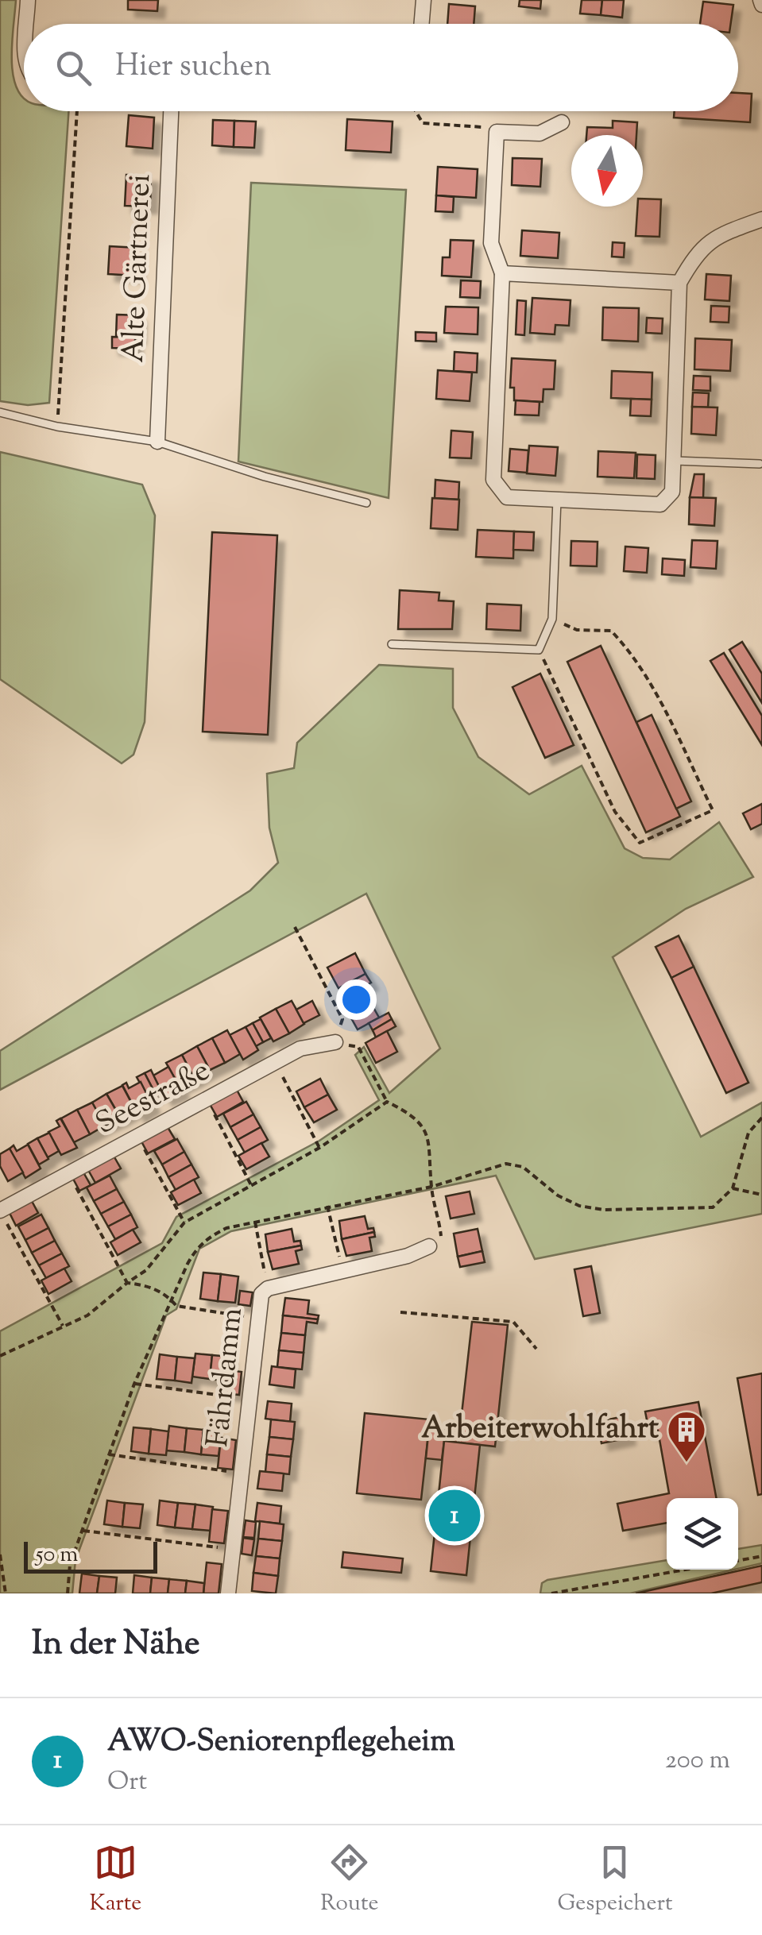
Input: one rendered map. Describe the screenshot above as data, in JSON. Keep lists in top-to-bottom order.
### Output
{
  "streets": {
    "street": ["Alte Gärtnerei", "Seestraße", "Fährdamm"]
  },
  "places": {
    "building": ["Arbeiterwohlfahrt"]
  },
  "scale_bar": "50 m",
  "north": "bottom",
  "page": {
    "search": "Hier suchen",
    "pins": "1",
    "scale": "50 m",
    "heading": "In der Nähe",
    "list": [
      {
        "mark": "1",
        "name": "AWO-Seniorenpflegeheim",
        "note": "Ort",
        "value": "200 m"
      }
    ],
    "nav": ["Karte", "Route", "Gespeichert"]
  }
}
